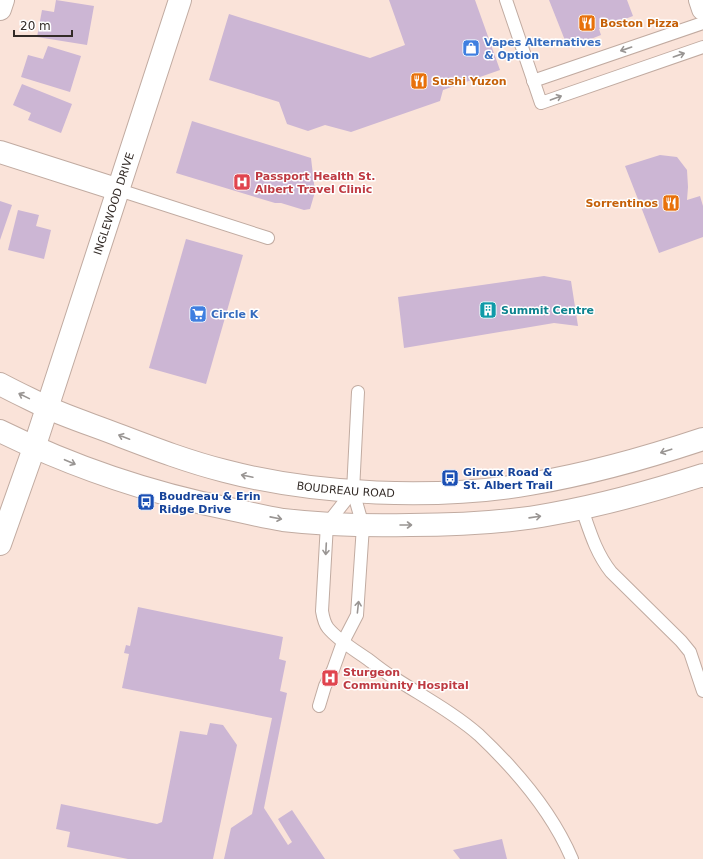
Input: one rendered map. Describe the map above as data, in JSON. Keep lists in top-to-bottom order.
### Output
{
  "streets": {
    "main road": ["INGLEWOOD DRIVE", "BOUDREAU ROAD"]
  },
  "crossings": [
    ["INGLEWOOD DRIVE", "BOUDREAU ROAD"]
  ],
  "places": {
    "restaurant": ["Boston Pizza", "Sushi Yuzon", "Sorrentinos"],
    "shop": ["Vapes Alternatives & Option"],
    "hospital": ["Passport Health St. Albert Travel Clinic", "Sturgeon Community Hospital"],
    "building": ["Summit Centre"],
    "supermarket": ["Circle K"],
    "bus stop": ["Giroux Road & St. Albert Trail", "Boudreau & Erin Ridge Drive"]
  },
  "scale_bar": "20 m"
}
